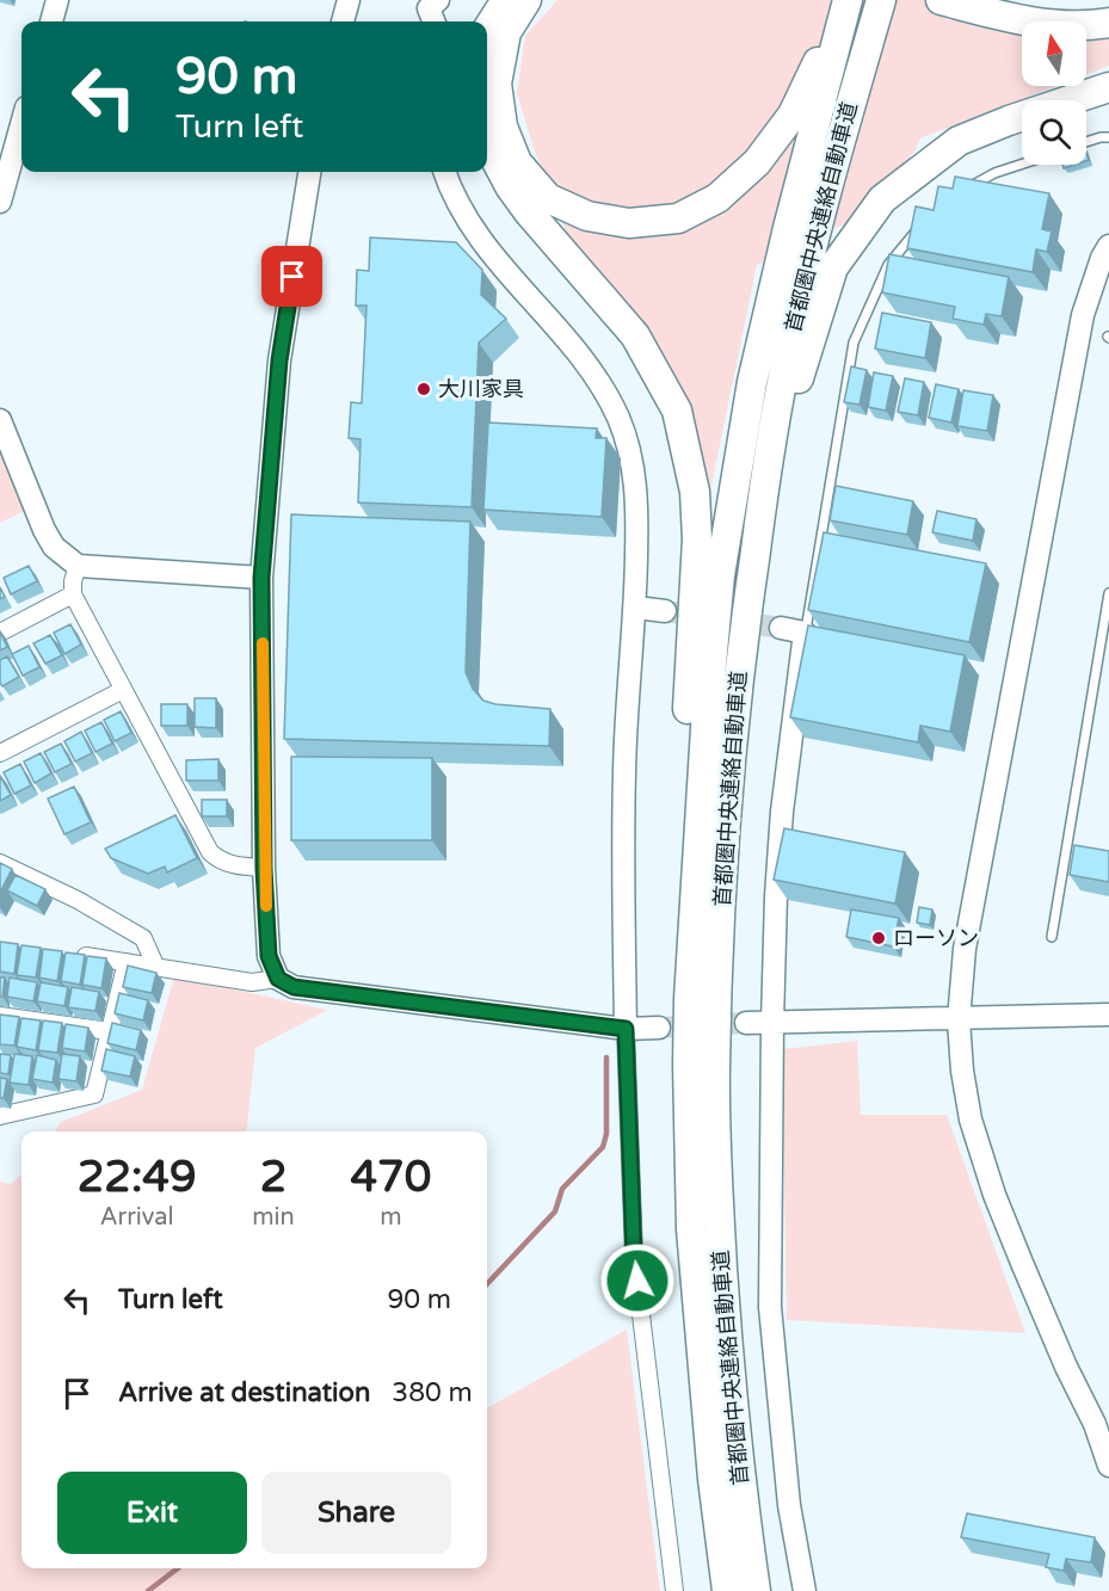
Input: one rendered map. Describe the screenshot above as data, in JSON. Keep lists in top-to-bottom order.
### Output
{
  "streets": {
    "highway": ["首都圏中央連絡自動車道"]
  },
  "places": ["大川家具", "ローソン"],
  "north": "top",
  "page": {
    "turn": ["90 m", "Turn left"],
    "eta": [
      "22:49",
      "Arrival",
      "2",
      "min",
      "470",
      "m"
    ],
    "list": [
      {
        "name": "Turn left",
        "value": "90 m"
      },
      {
        "name": "Arrive at destination",
        "value": "380 m"
      }
    ],
    "buttons": ["Exit", "Share"]
  }
}
